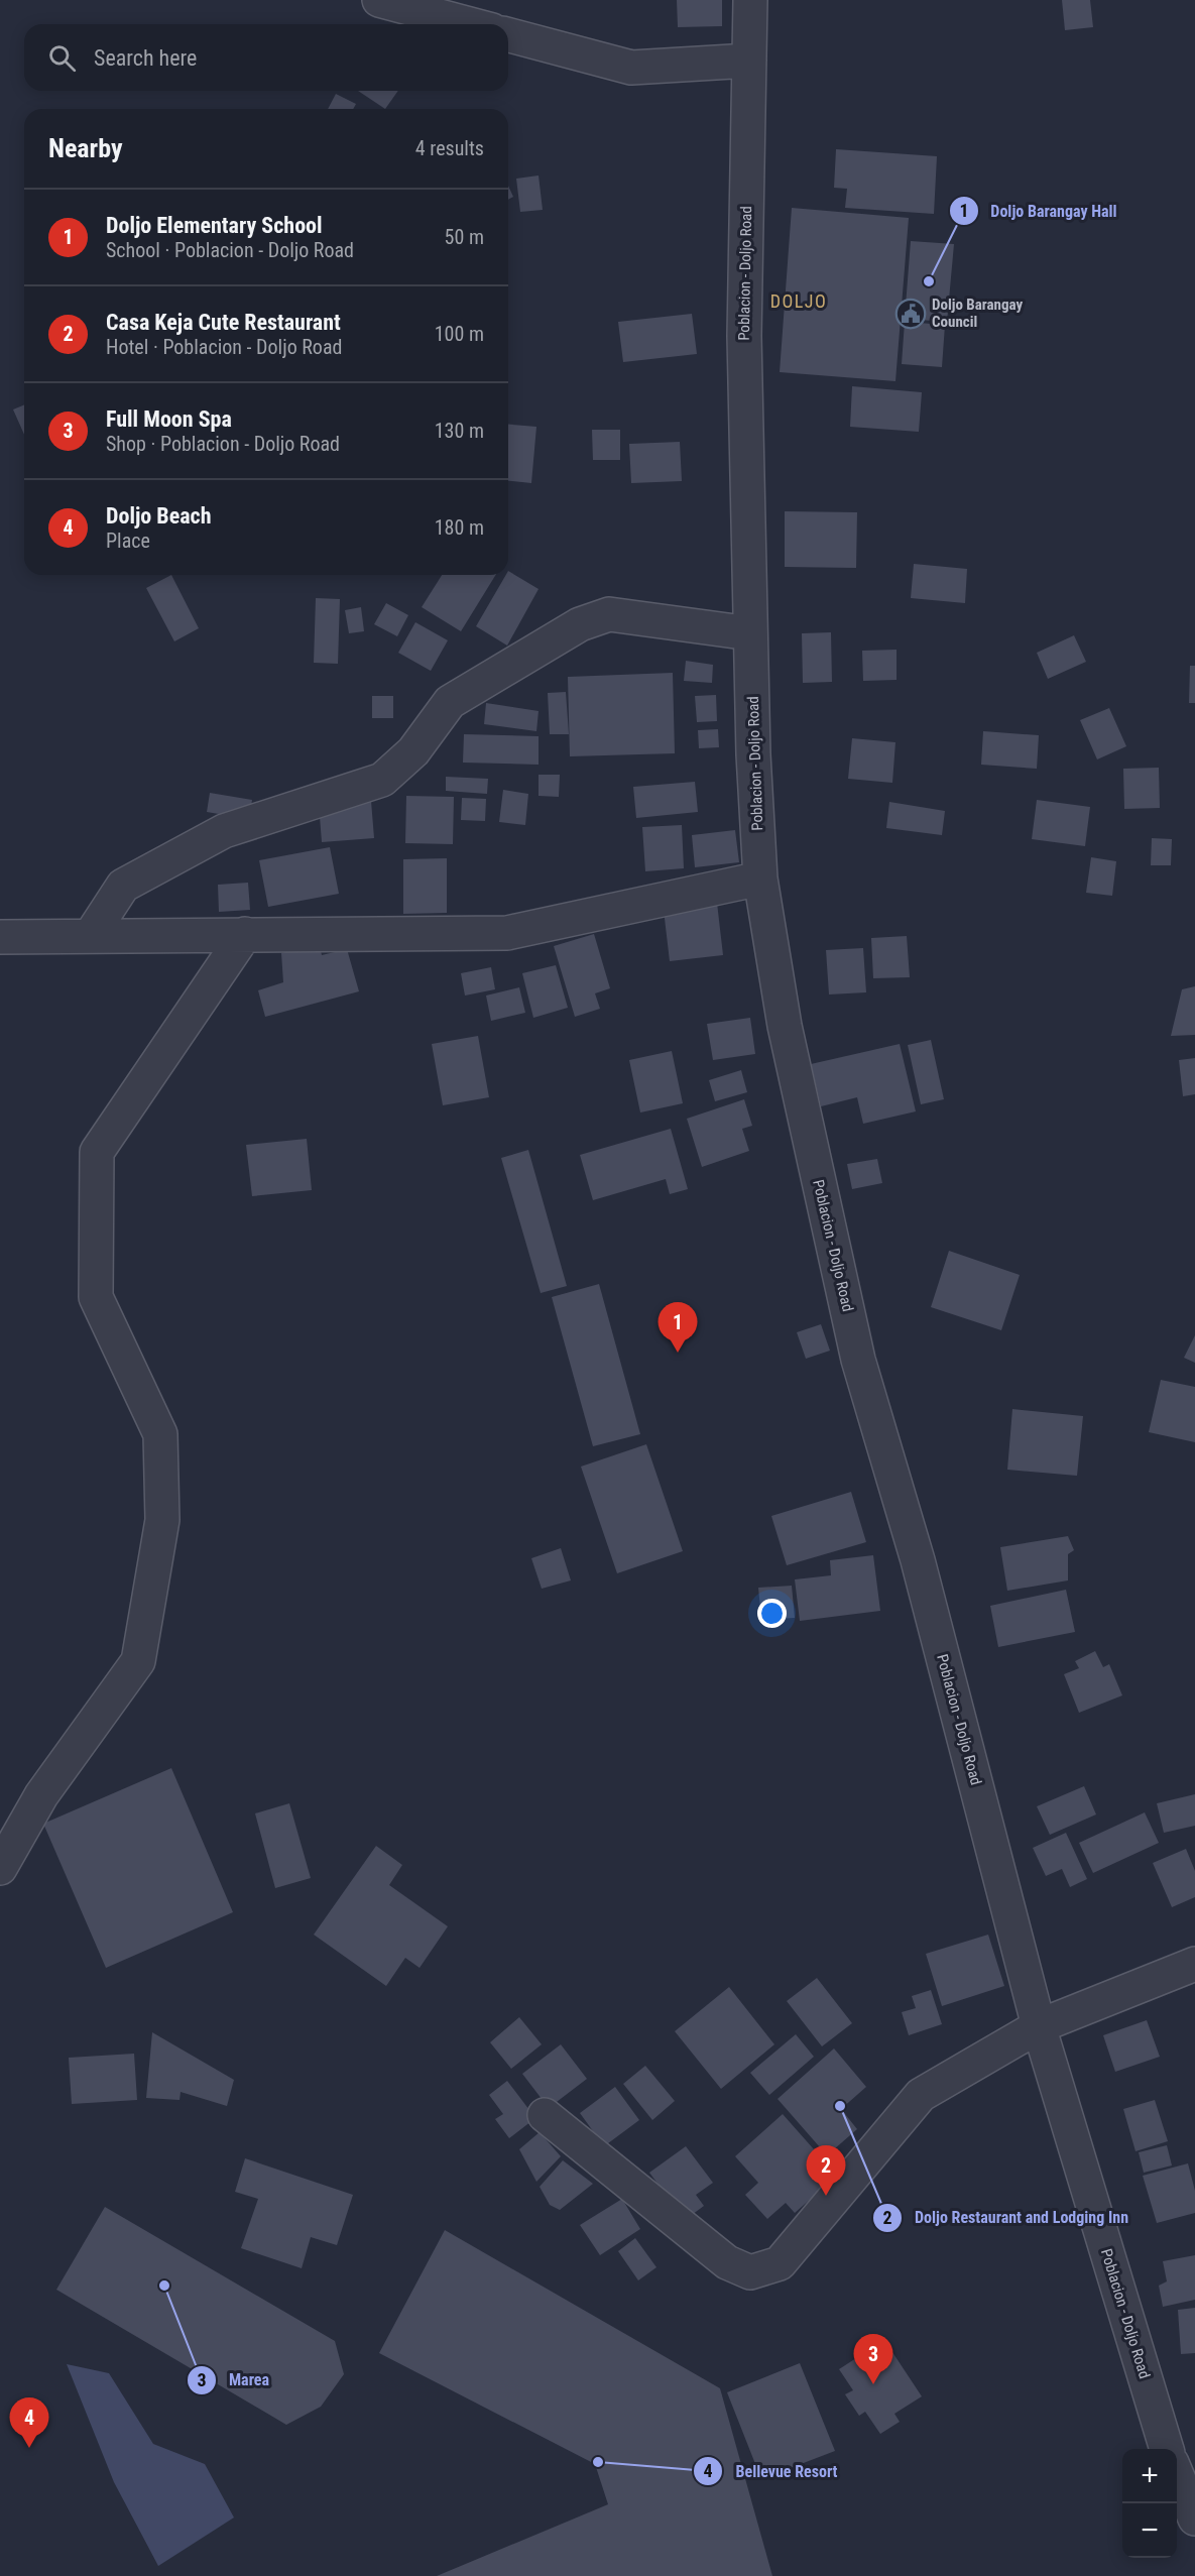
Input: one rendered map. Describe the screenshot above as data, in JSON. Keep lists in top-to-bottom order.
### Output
{
  "streets": {
    "street": ["Poblacion - Doljo Road"]
  },
  "districts": ["DOLJO"],
  "places": {
    "other": [
      "Doljo Barangay Hall",
      "Doljo Restaurant and Lodging Inn",
      "Marea",
      "Bellevue Resort"
    ],
    "public building": ["Doljo Barangay Council"]
  },
  "page": {
    "search": "Search here",
    "heading": ["Nearby", "4 results"],
    "list": [
      {
        "mark": "1",
        "name": "Doljo Elementary School",
        "note": "School · Poblacion - Doljo Road",
        "value": "50 m"
      },
      {
        "mark": "2",
        "name": "Casa Keja Cute Restaurant",
        "note": "Hotel · Poblacion - Doljo Road",
        "value": "100 m"
      },
      {
        "mark": "3",
        "name": "Full Moon Spa",
        "note": "Shop · Poblacion - Doljo Road",
        "value": "130 m"
      },
      {
        "mark": "4",
        "name": "Doljo Beach",
        "note": "Place",
        "value": "180 m"
      }
    ],
    "pins": [
      "1",
      "2",
      "3",
      "4"
    ],
    "map_buttons": ["+", "−"]
  }
}
